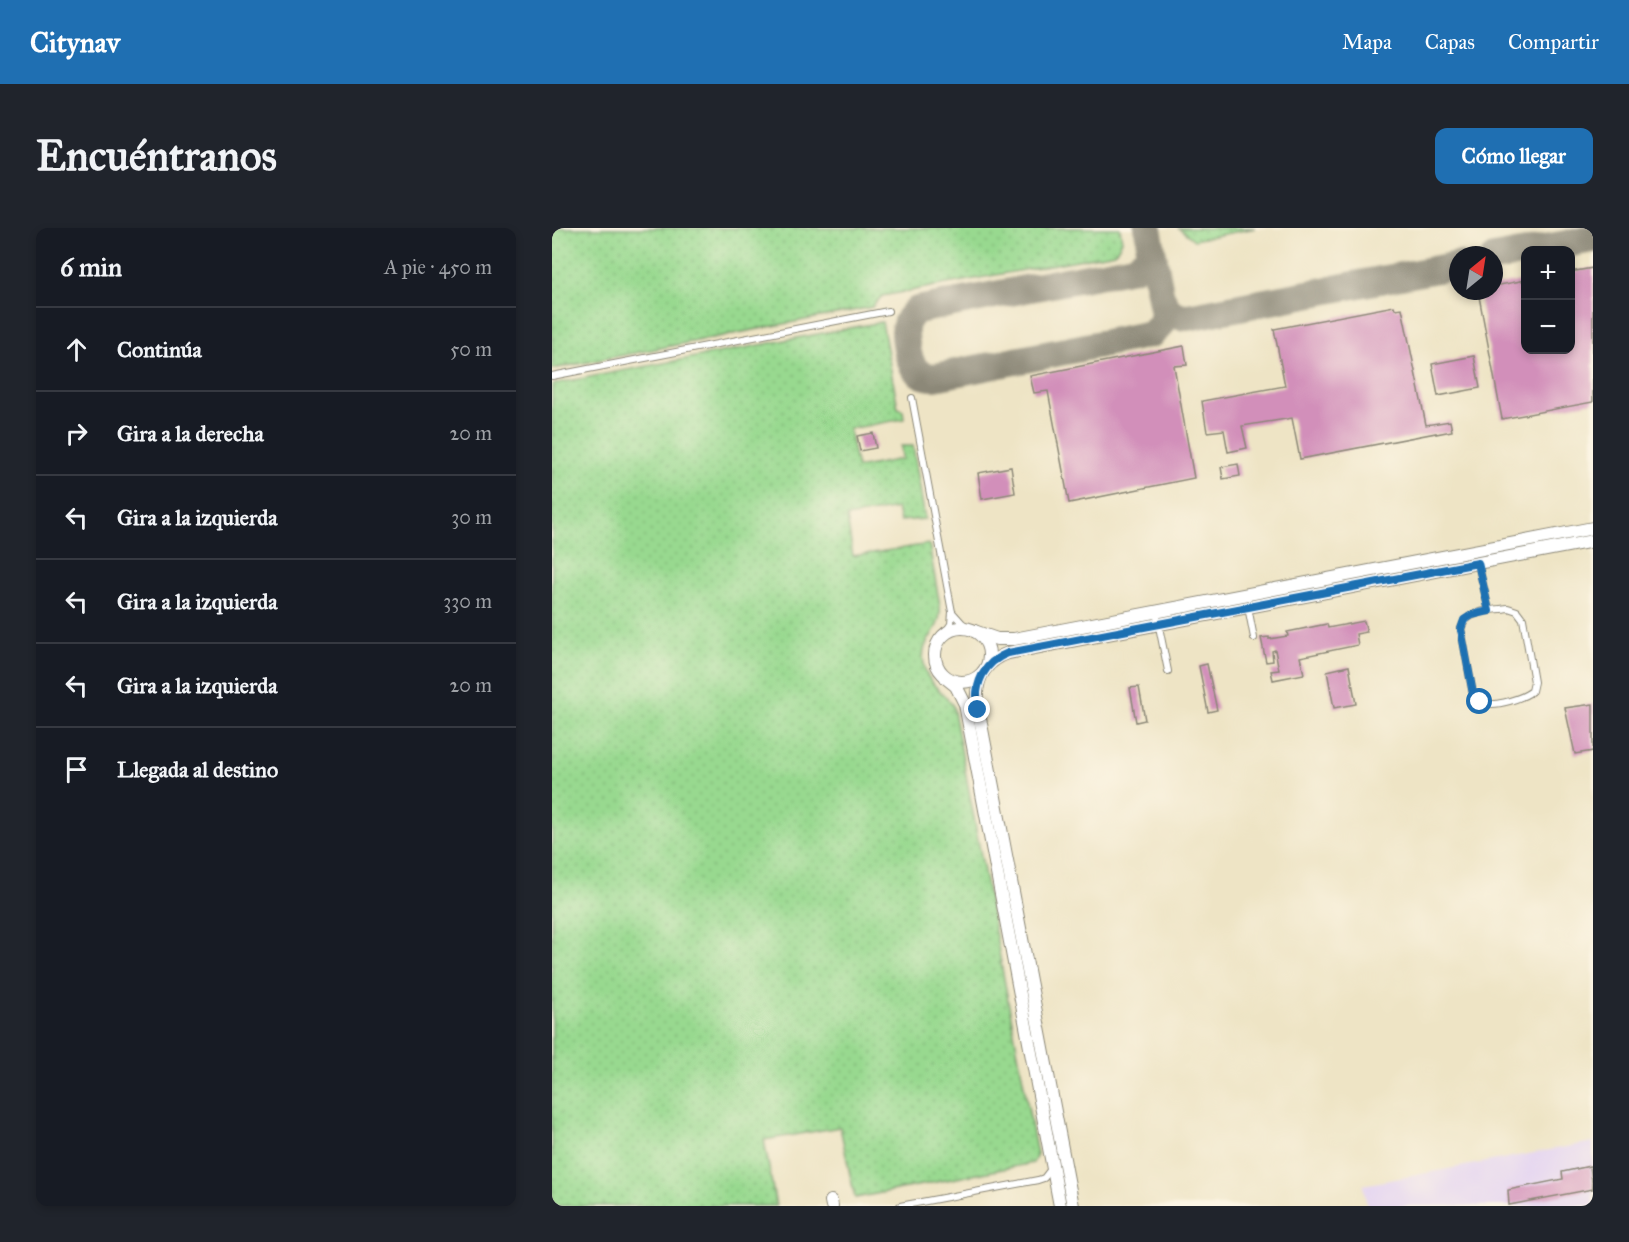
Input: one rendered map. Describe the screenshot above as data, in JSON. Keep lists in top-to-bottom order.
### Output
{
  "north": "top right",
  "page": {
    "header": "Citynav",
    "nav": ["Mapa", "Capas", "Compartir"],
    "buttons": "Cómo llegar",
    "title": "Encuéntranos",
    "heading": ["6 min", "A pie · 450 m"],
    "map_buttons": ["+", "−"],
    "list": [
      ["Continúa", "50 m"],
      ["Gira a la derecha", "20 m"],
      ["Gira a la izquierda", "30 m"],
      ["Gira a la izquierda", "330 m"],
      ["Gira a la izquierda", "20 m"],
      "Llegada al destino"
    ]
  }
}
